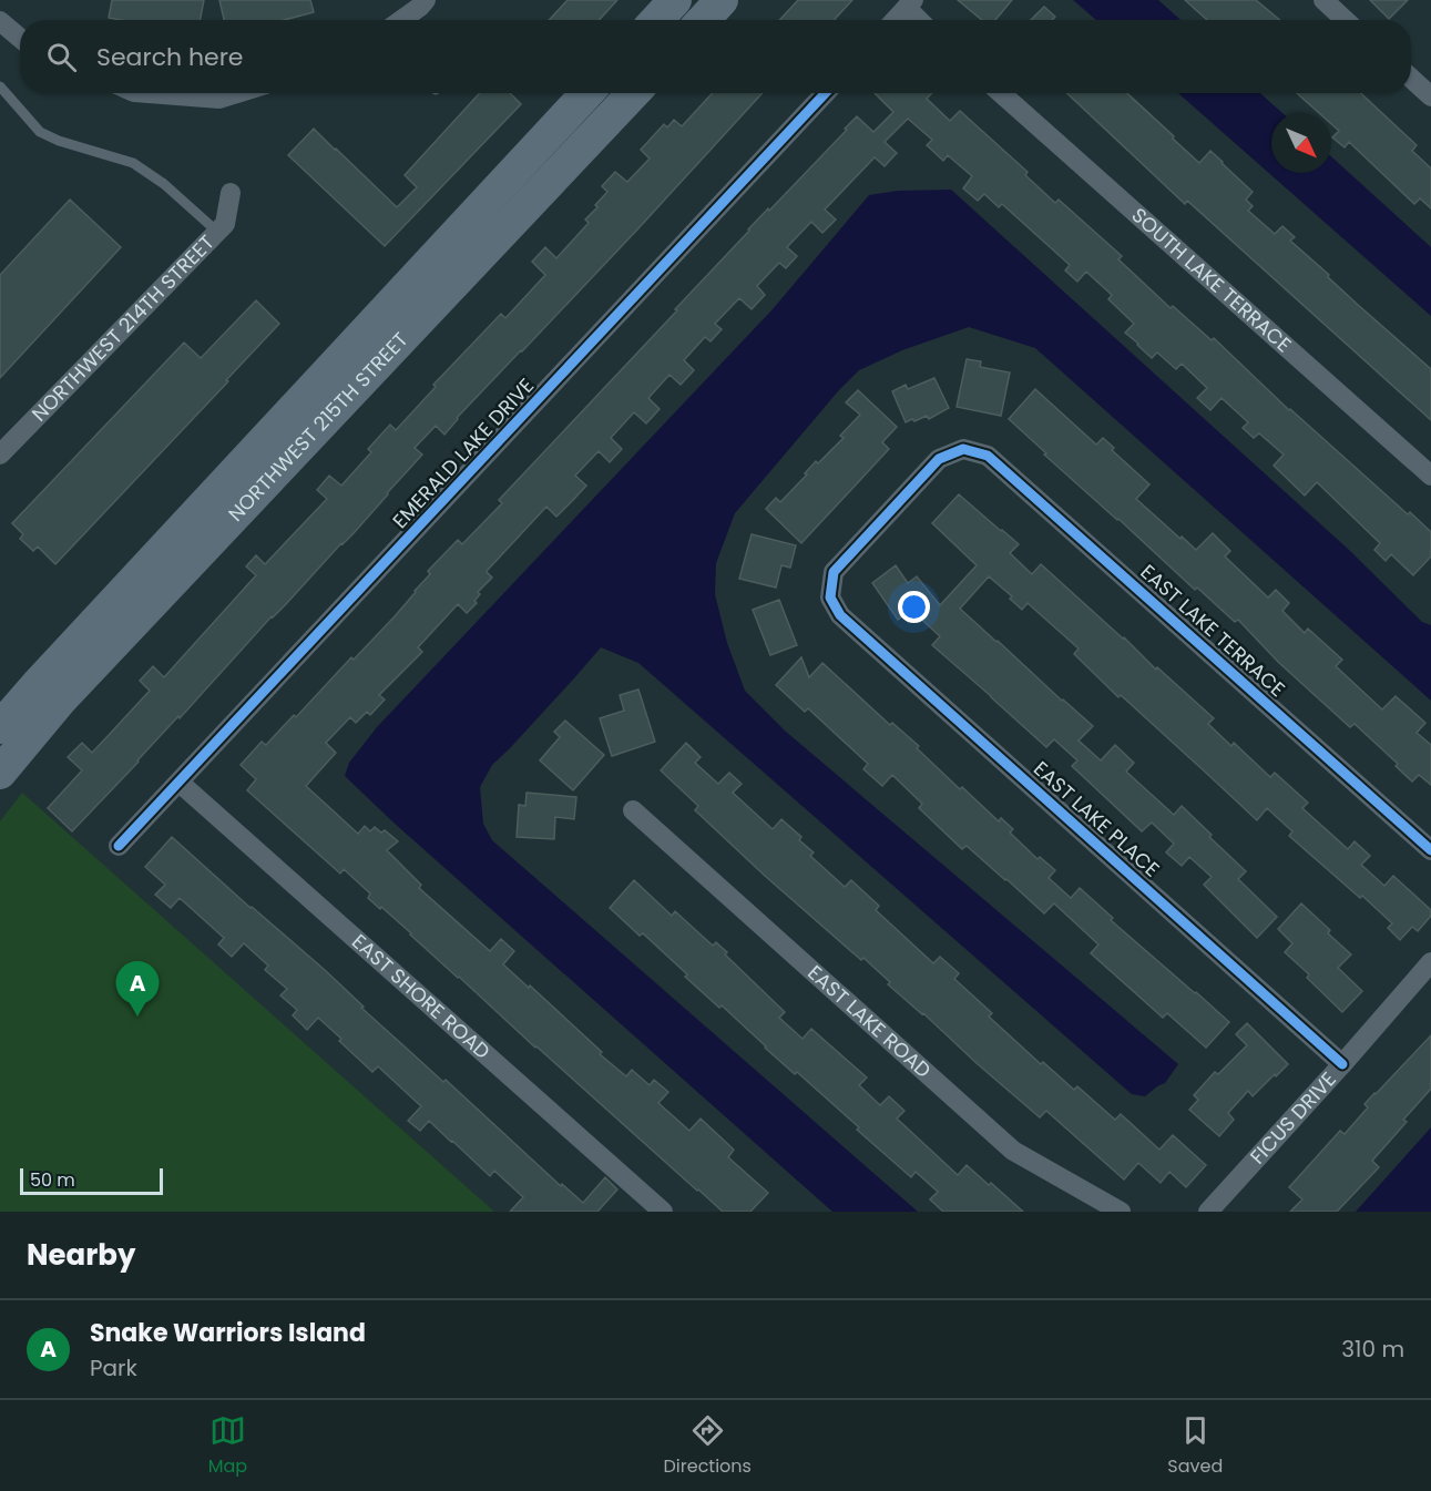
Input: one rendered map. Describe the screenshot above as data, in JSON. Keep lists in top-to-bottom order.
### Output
{
  "streets": {
    "main road": ["NORTHWEST 215TH STREET"],
    "street": [
      "SOUTH LAKE TERRACE",
      "NORTHWEST 214TH STREET",
      "EMERALD LAKE DRIVE",
      "EAST LAKE TERRACE",
      "EAST LAKE PLACE",
      "EAST SHORE ROAD",
      "EAST LAKE ROAD",
      "FICUS DRIVE"
    ]
  },
  "crossings": [
    ["EMERALD LAKE DRIVE", "EAST SHORE ROAD"],
    ["EAST LAKE TERRACE", "EAST LAKE PLACE"],
    ["EAST LAKE PLACE", "FICUS DRIVE"]
  ],
  "scale_bar": "50 m",
  "north": "bottom right",
  "page": {
    "search": "Search here",
    "pins": "A",
    "scale": "50 m",
    "heading": "Nearby",
    "list": [
      {
        "mark": "A",
        "name": "Snake Warriors Island",
        "note": "Park",
        "value": "310 m"
      }
    ],
    "nav": ["Map", "Directions", "Saved"]
  }
}
